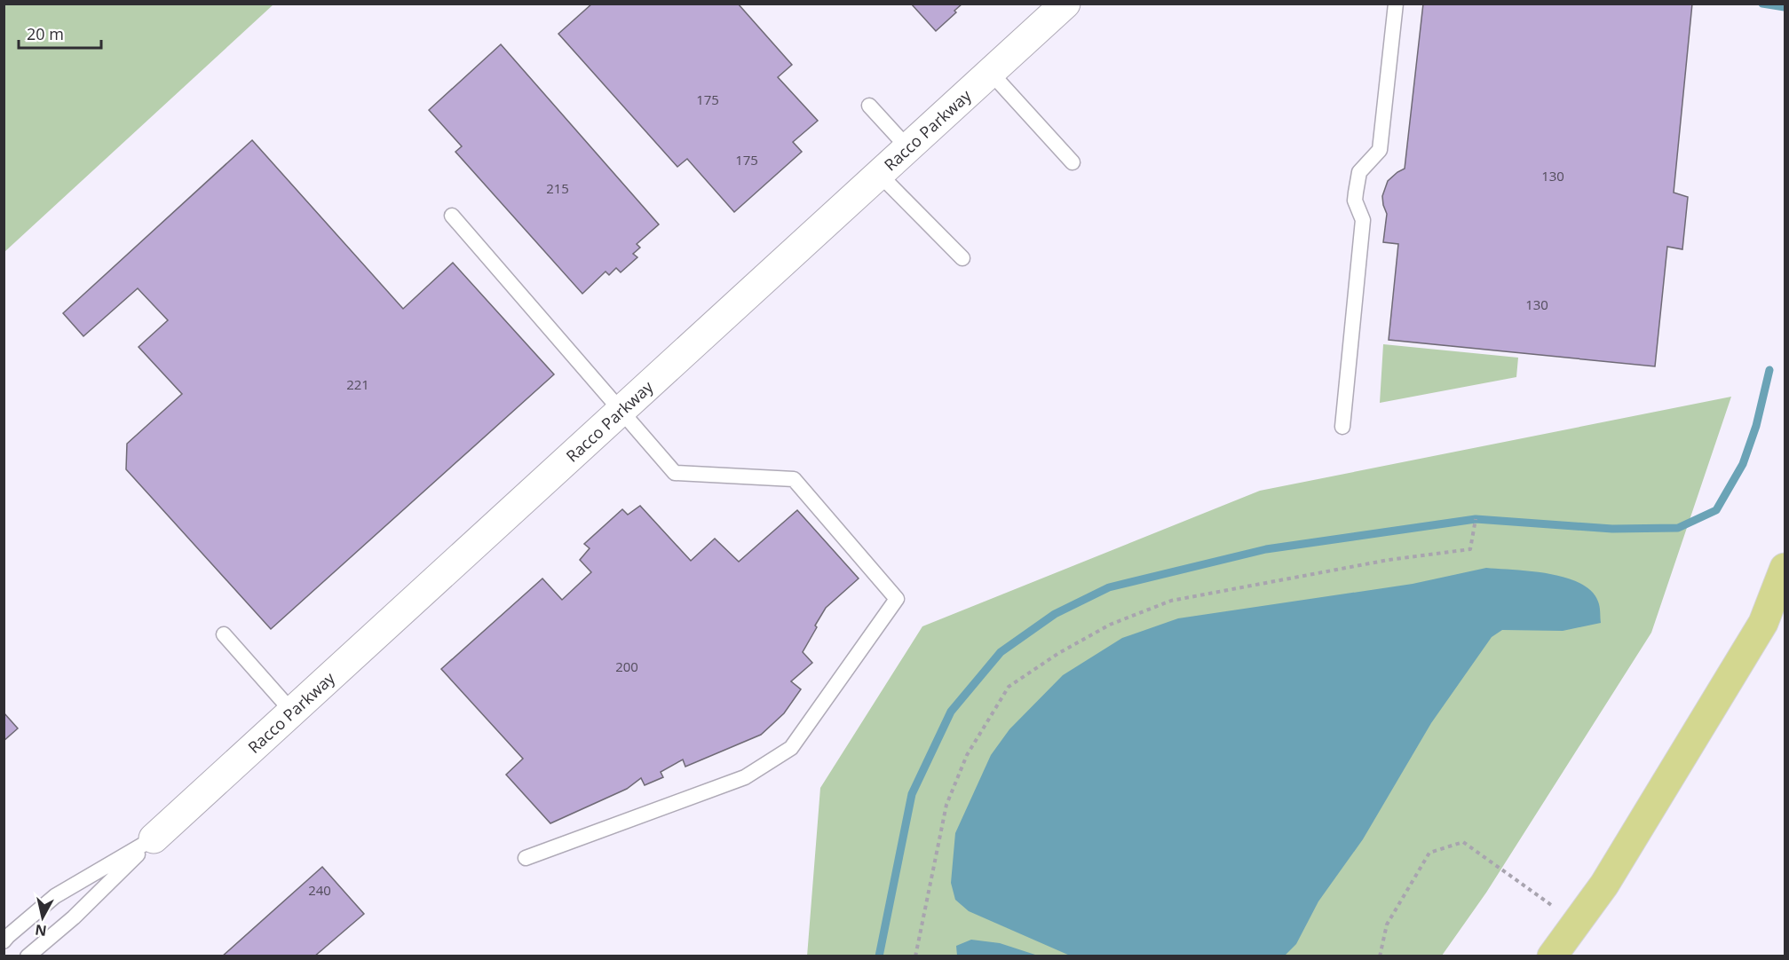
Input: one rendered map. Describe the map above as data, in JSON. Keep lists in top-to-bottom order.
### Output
{
  "streets": {
    "street": ["Racco Parkway"]
  },
  "house_numbers": [
    "175",
    "175",
    "130",
    "215",
    "130",
    "221",
    "200",
    "240"
  ],
  "scale_bar": "20 m",
  "north": "bottom"
}
